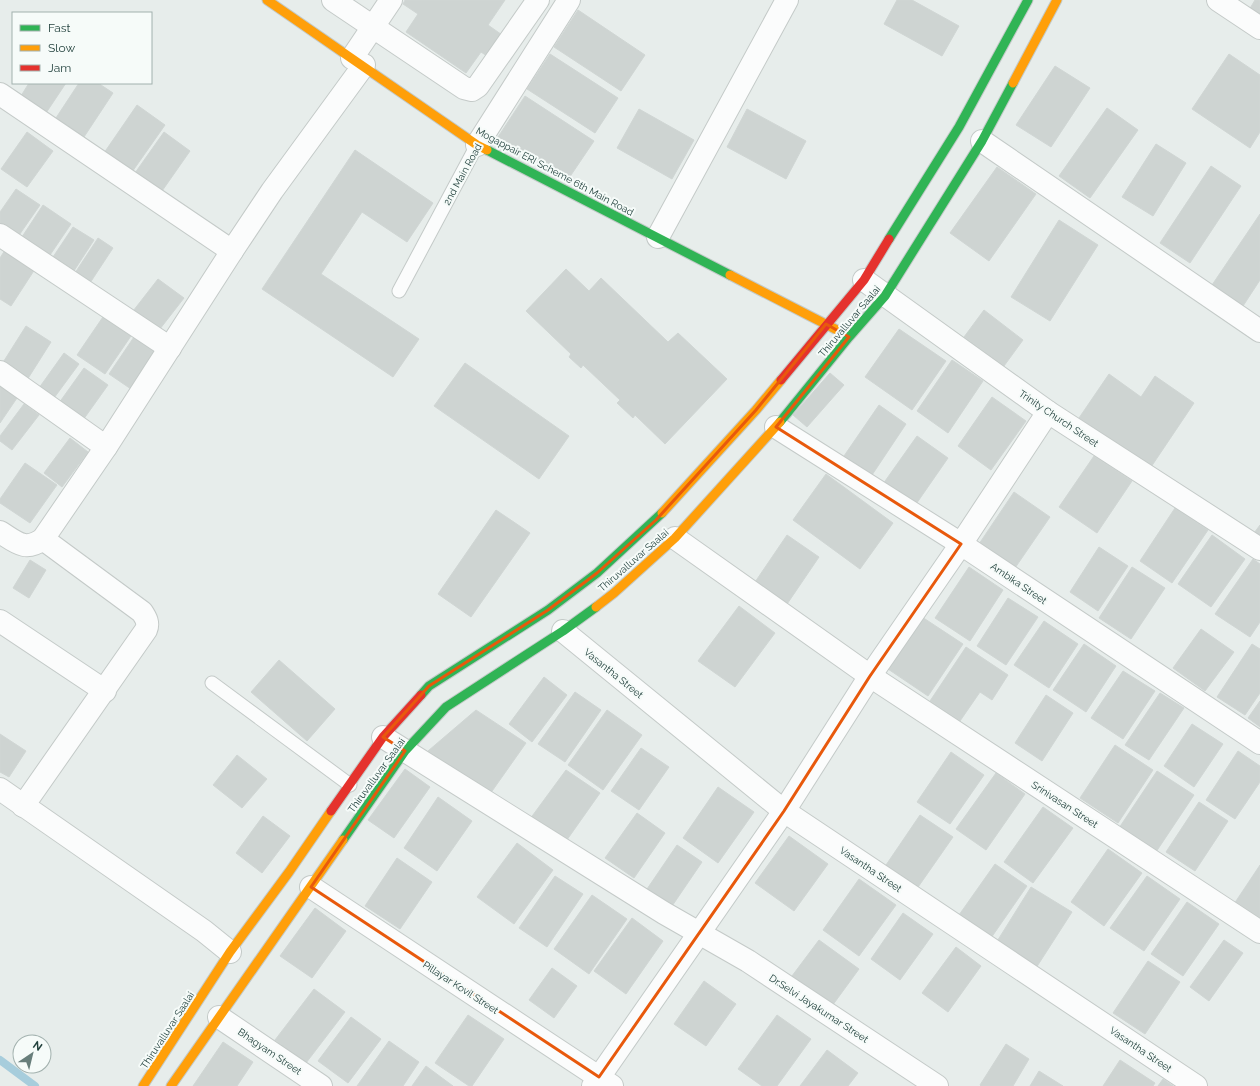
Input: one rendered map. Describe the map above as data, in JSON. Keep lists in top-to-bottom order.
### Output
{
  "streets": {
    "main road": ["Mogappair ERI Scheme 6th Main Road", "Thiruvalluvar Saalai"],
    "street": [
      "2nd Main Road",
      "Trinity Church Street",
      "Ambika Street",
      "Vasantha Street",
      "Srinivasan Street",
      "Pillayar Kovil Street",
      "Dr.Selvi Jayakumar Street",
      "Bhagyam Street"
    ]
  },
  "crossings": [
    ["Mogappair ERI Scheme 6th Main Road", "2nd Main Road"],
    ["Mogappair ERI Scheme 6th Main Road", "Thiruvalluvar Saalai"],
    ["Thiruvalluvar Saalai", "Trinity Church Street"],
    ["Thiruvalluvar Saalai", "Ambika Street"],
    ["Thiruvalluvar Saalai", "Vasantha Street"],
    ["Thiruvalluvar Saalai", "Srinivasan Street"],
    ["Thiruvalluvar Saalai", "Pillayar Kovil Street"],
    ["Thiruvalluvar Saalai", "Dr.Selvi Jayakumar Street"],
    ["Thiruvalluvar Saalai", "Bhagyam Street"]
  ],
  "legend": ["Fast", "Slow", "Jam"],
  "north": "top right"
}
